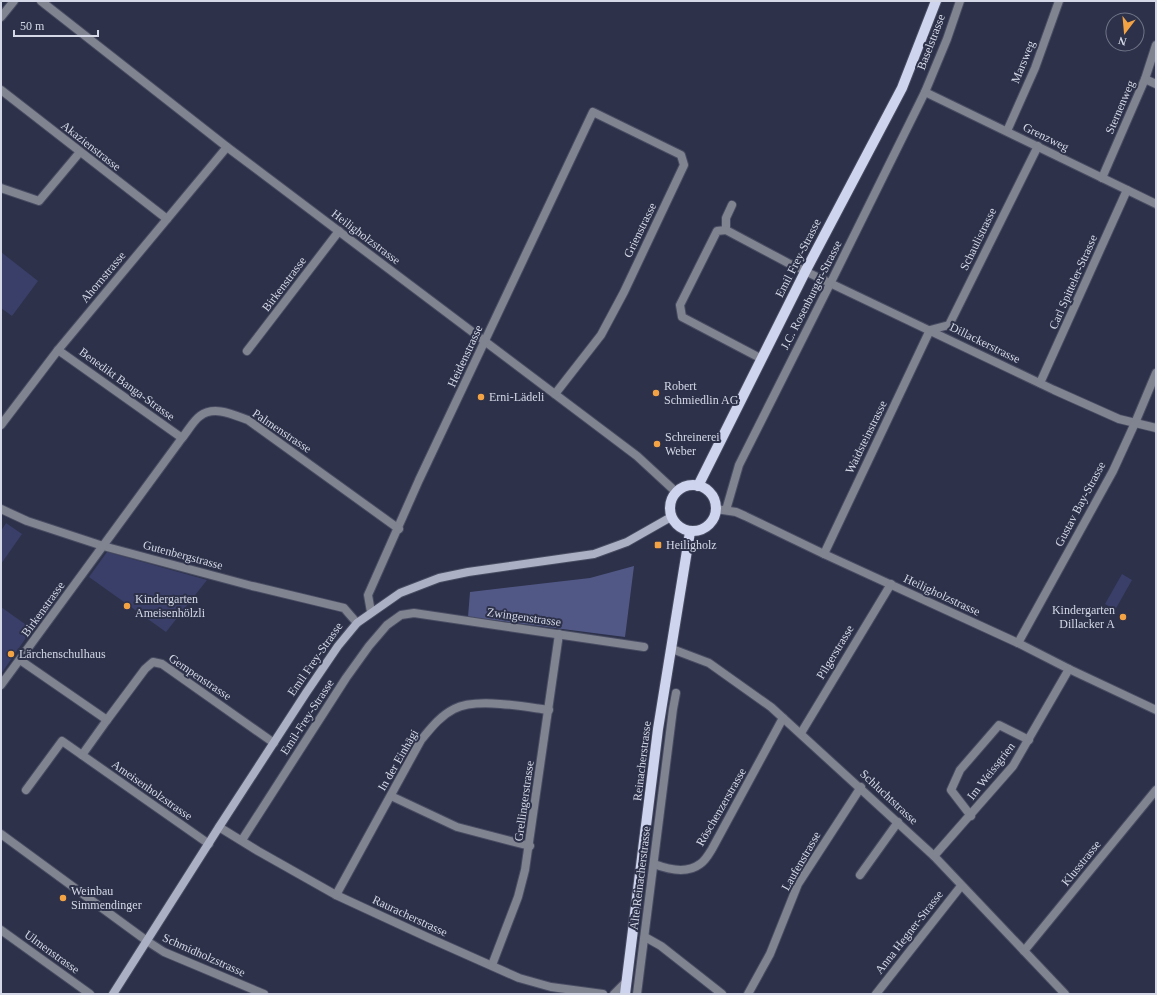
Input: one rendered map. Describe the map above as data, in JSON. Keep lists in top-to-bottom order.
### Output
{
  "streets": {
    "main road": ["Baselstrasse", "Emil Frey-Strasse", "Reinacherstrasse"],
    "street": [
      "Marsweg",
      "Sternenweg",
      "Grenzweg",
      "Akazienstrasse",
      "Grienstrasse",
      "Heiligholzstrasse",
      "Schaulistrasse",
      "Ahornstrasse",
      "Carl Spitteler-Strasse",
      "Birkenstrasse",
      "J.C. Rosenburger-Strasse",
      "Dillackerstrasse",
      "Heidenstrasse",
      "Benedikt Banga-Strasse",
      "Palmenstrasse",
      "Waidsteinstrasse",
      "Gustav Bay-Strasse",
      "Gutenbergstrasse",
      "Zwingenstrasse",
      "Pilgerstrasse",
      "Gempenstrasse",
      "Emil-Frey-Strasse",
      "In der Einhägi",
      "Im Weissgrien",
      "Ameisenholzstrasse",
      "Schluchtstrasse",
      "Grellingerstrasse",
      "Röschenzerstrasse",
      "Laufenstrasse",
      "Klusstrasse",
      "Alte Reinacherstrasse",
      "Rauracherstrasse",
      "Anna Hegner-Strasse",
      "Ulmenstrasse",
      "Schmidholzstrasse"
    ]
  },
  "crossings": [
    ["Baselstrasse", "Grenzweg"],
    ["Baselstrasse", "Emil Frey-Strasse"],
    ["Baselstrasse", "J.C. Rosenburger-Strasse"],
    ["Marsweg", "Grenzweg"],
    ["Sternenweg", "Grenzweg"],
    ["Grenzweg", "Schaulistrasse"],
    ["Grenzweg", "Carl Spitteler-Strasse"],
    ["Grenzweg", "J.C. Rosenburger-Strasse"],
    ["Akazienstrasse", "Ahornstrasse"],
    ["Grienstrasse", "Heiligholzstrasse"],
    ["Grienstrasse", "Heidenstrasse"],
    ["Heiligholzstrasse", "Emil Frey-Strasse"],
    ["Heiligholzstrasse", "Ahornstrasse"],
    ["Heiligholzstrasse", "Birkenstrasse"],
    ["Heiligholzstrasse", "J.C. Rosenburger-Strasse"],
    ["Heiligholzstrasse", "Heidenstrasse"],
    ["Heiligholzstrasse", "Waidsteinstrasse"],
    ["Heiligholzstrasse", "Gustav Bay-Strasse"],
    ["Heiligholzstrasse", "Pilgerstrasse"],
    ["Heiligholzstrasse", "Reinacherstrasse"],
    ["Heiligholzstrasse", "Im Weissgrien"],
    ["Schaulistrasse", "Dillackerstrasse"],
    ["Schaulistrasse", "Waidsteinstrasse"],
    ["Emil Frey-Strasse", "J.C. Rosenburger-Strasse"],
    ["Emil Frey-Strasse", "Dillackerstrasse"],
    ["Emil Frey-Strasse", "Heidenstrasse"],
    ["Emil Frey-Strasse", "Gutenbergstrasse"],
    ["Emil Frey-Strasse", "Gempenstrasse"],
    ["Emil Frey-Strasse", "Reinacherstrasse"],
    ["Emil Frey-Strasse", "Ameisenholzstrasse"],
    ["Emil Frey-Strasse", "Rauracherstrasse"],
    ["Emil Frey-Strasse", "Schmidholzstrasse"],
    ["Ahornstrasse", "Benedikt Banga-Strasse"],
    ["Carl Spitteler-Strasse", "Dillackerstrasse"],
    ["Birkenstrasse", "Palmenstrasse"],
    ["Birkenstrasse", "Gutenbergstrasse"],
    ["J.C. Rosenburger-Strasse", "Dillackerstrasse"],
    ["J.C. Rosenburger-Strasse", "Reinacherstrasse"],
    ["Dillackerstrasse", "Waidsteinstrasse"],
    ["Dillackerstrasse", "Gustav Bay-Strasse"],
    ["Heidenstrasse", "Palmenstrasse"],
    ["Benedikt Banga-Strasse", "Palmenstrasse"],
    ["Palmenstrasse", "Gutenbergstrasse"],
    ["Zwingenstrasse", "Emil-Frey-Strasse"],
    ["Zwingenstrasse", "Grellingerstrasse"],
    ["Pilgerstrasse", "Schluchtstrasse"],
    ["Emil-Frey-Strasse", "Rauracherstrasse"],
    ["In der Einhägi", "Grellingerstrasse"],
    ["In der Einhägi", "Rauracherstrasse"],
    ["Reinacherstrasse", "Schluchtstrasse"],
    ["Im Weissgrien", "Schluchtstrasse"],
    ["Schluchtstrasse", "Röschenzerstrasse"],
    ["Schluchtstrasse", "Laufenstrasse"],
    ["Schluchtstrasse", "Klusstrasse"],
    ["Schluchtstrasse", "Anna Hegner-Strasse"],
    ["Grellingerstrasse", "Rauracherstrasse"],
    ["Röschenzerstrasse", "Alte Reinacherstrasse"]
  ],
  "places": {
    "other": [
      "Robert Schmiedlin AG",
      "Erni-Lädeli",
      "Schreinerei Weber",
      "Kindergarten Ameisenhölzli",
      "Kindergarten Dillacker A",
      "Lärchenschulhaus",
      "Weinbau Simmendinger"
    ],
    "transit": ["Heiligholz"]
  },
  "scale_bar": "50 m",
  "north": "bottom"
}
